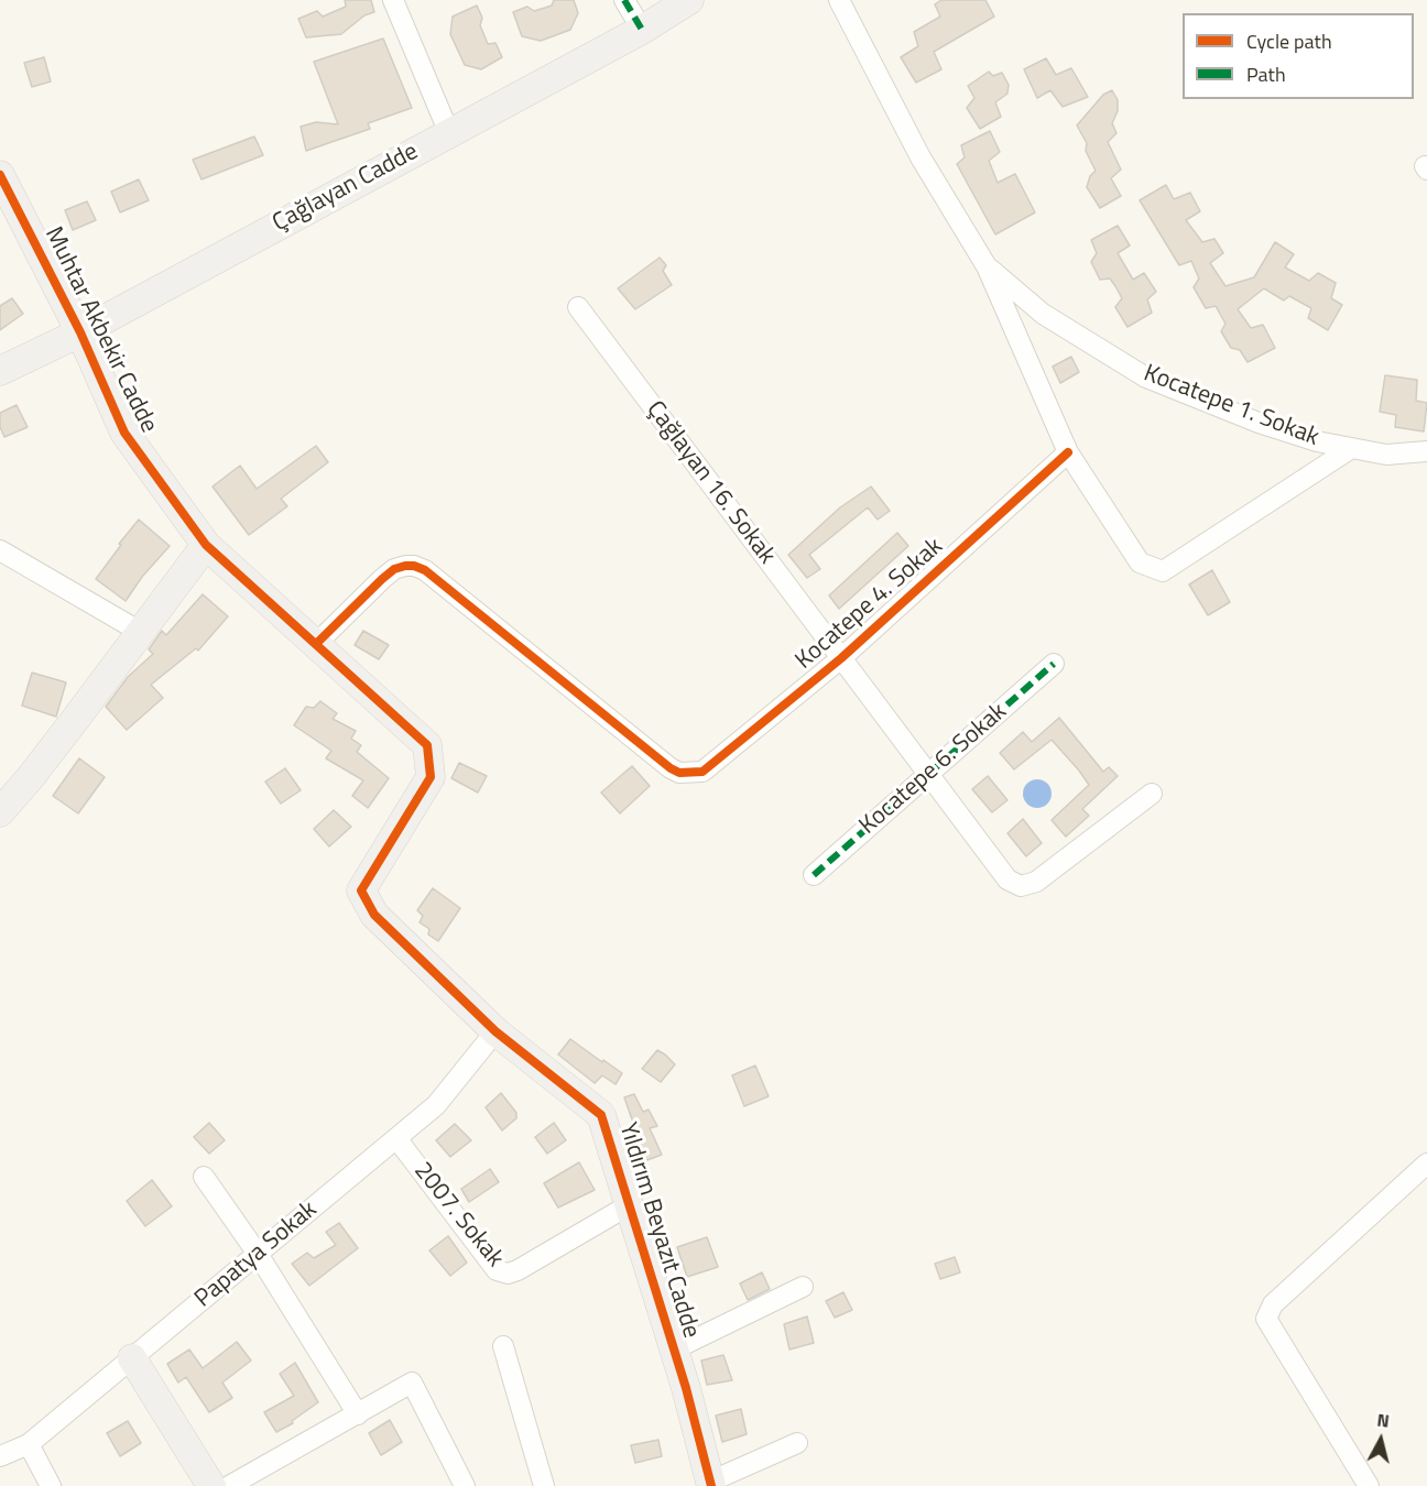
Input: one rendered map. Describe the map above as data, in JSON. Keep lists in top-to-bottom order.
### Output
{
  "streets": {
    "street": [
      "Çağlayan Cadde",
      "Muhtar Akbekir Cadde",
      "Kocatepe 1. Sokak",
      "Çağlayan 16. Sokak",
      "Kocatepe 4. Sokak",
      "Kocatepe 6. Sokak",
      "2007. Sokak",
      "Yıldırım Beyazıt Cadde",
      "Papatya Sokak"
    ]
  },
  "crossings": [
    ["Çağlayan Cadde", "Muhtar Akbekir Cadde"],
    ["Muhtar Akbekir Cadde", "Kocatepe 4. Sokak"],
    ["Muhtar Akbekir Cadde", "Yıldırım Beyazıt Cadde"],
    ["Çağlayan 16. Sokak", "Kocatepe 4. Sokak"],
    ["Çağlayan 16. Sokak", "Kocatepe 6. Sokak"],
    ["2007. Sokak", "Yıldırım Beyazıt Cadde"],
    ["2007. Sokak", "Papatya Sokak"],
    ["Yıldırım Beyazıt Cadde", "Papatya Sokak"]
  ],
  "legend": ["Cycle path", "Path"],
  "north": "top"
}
